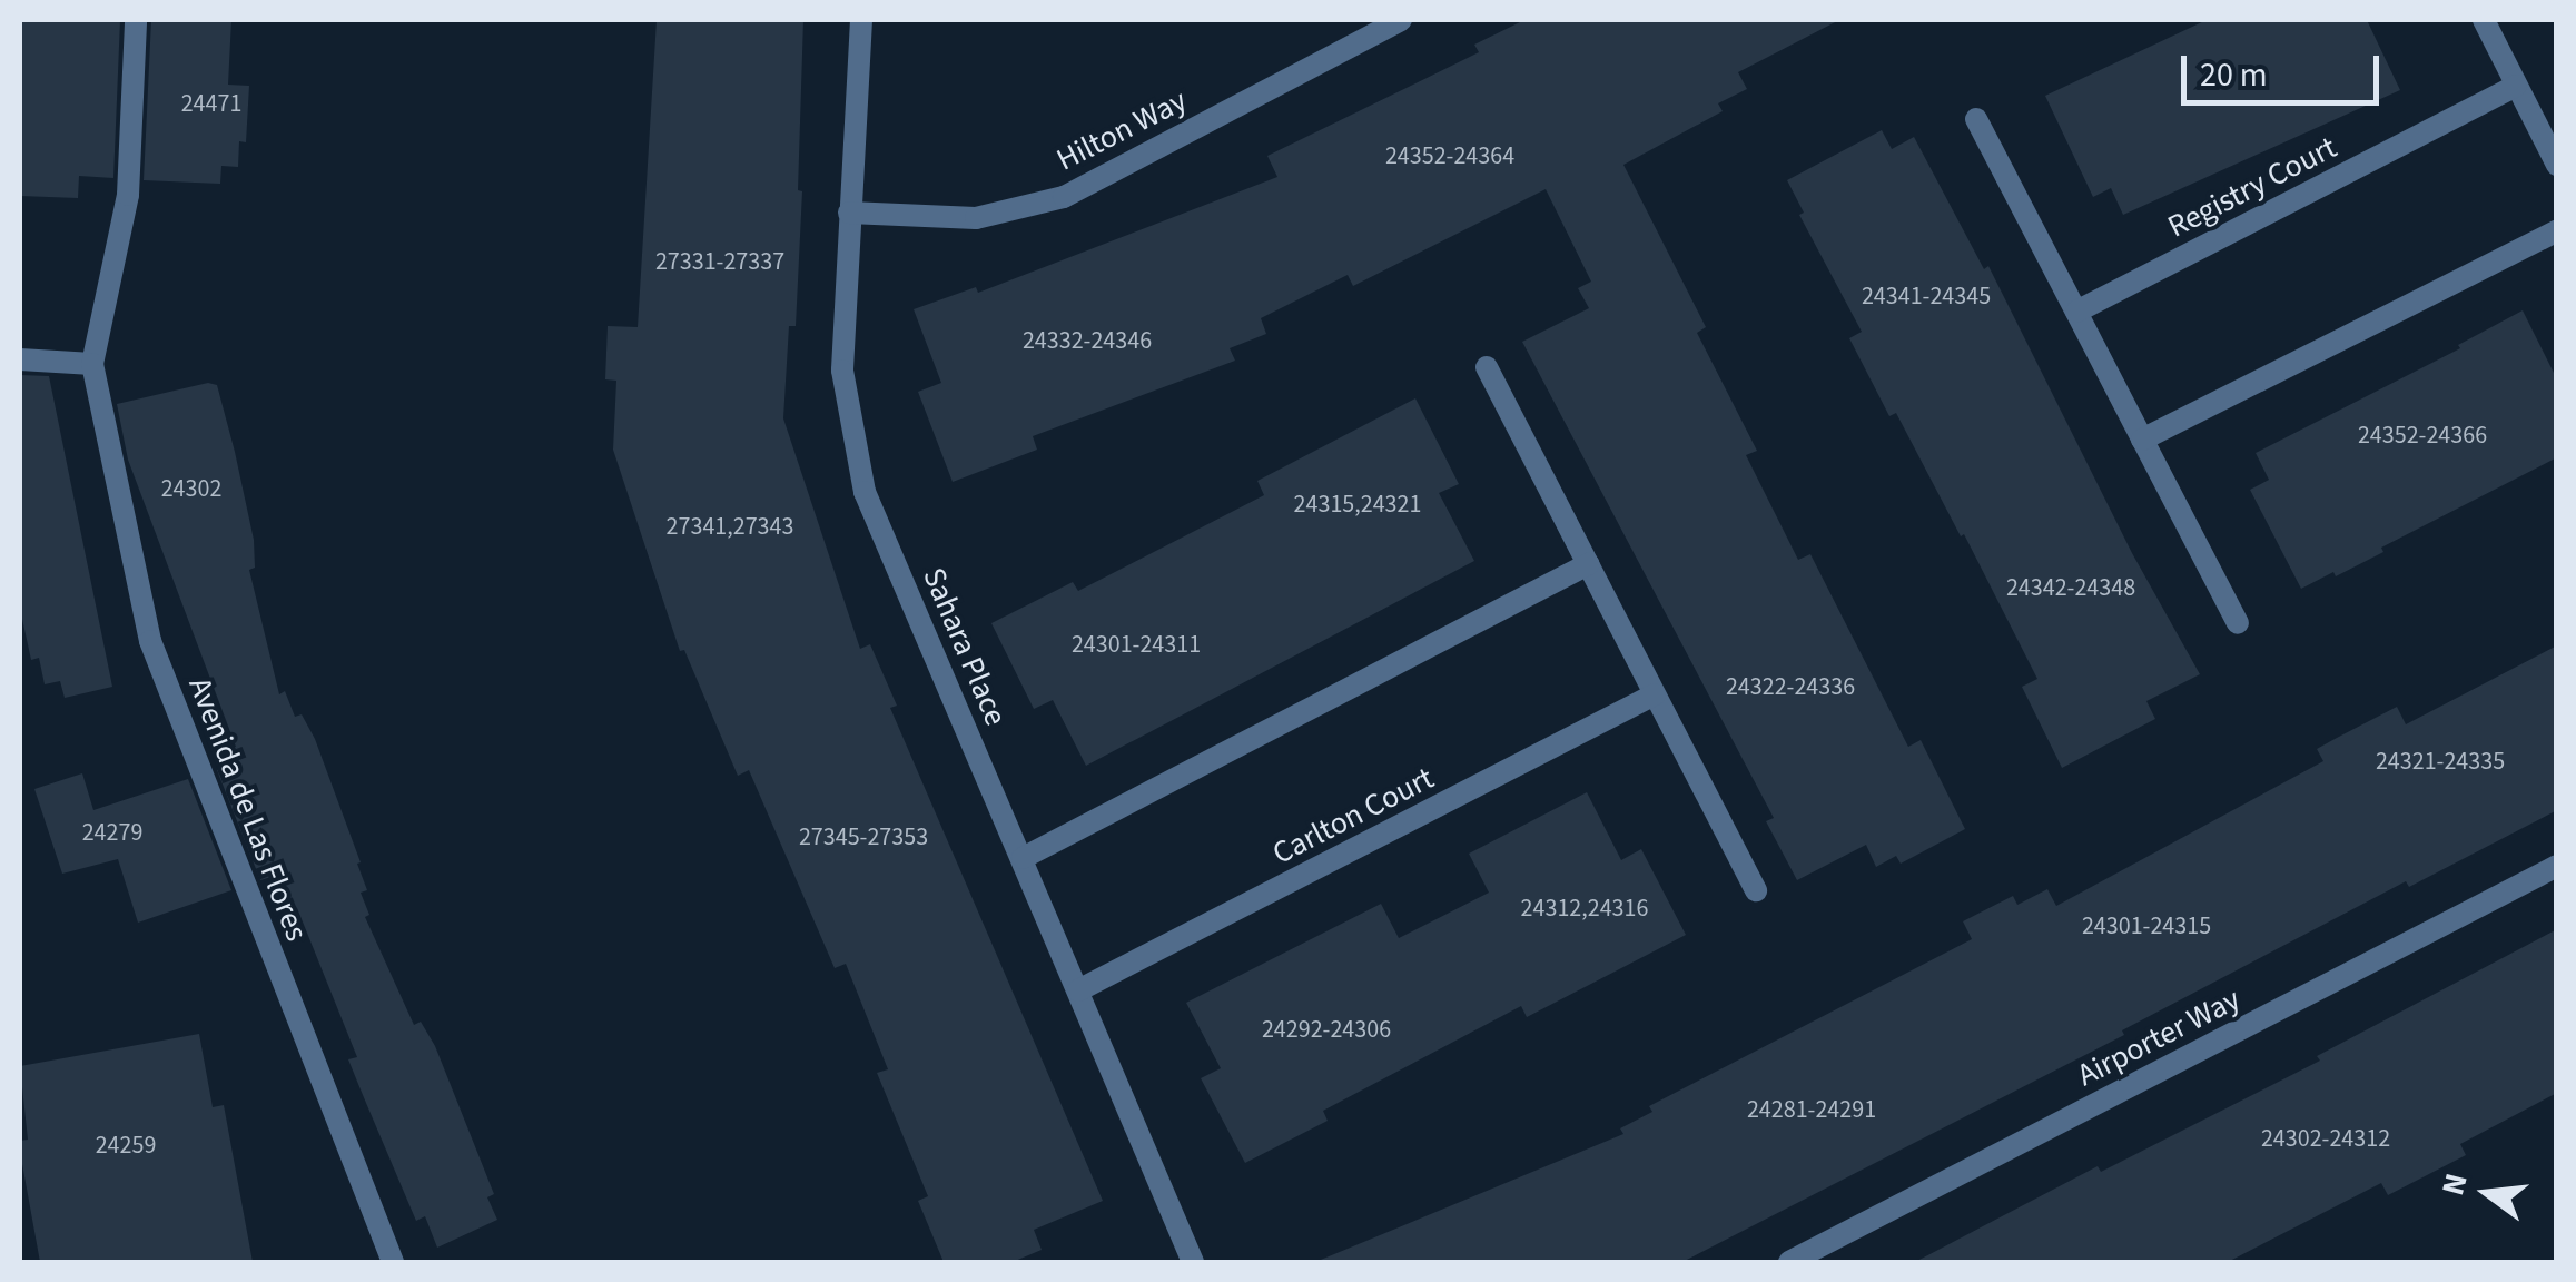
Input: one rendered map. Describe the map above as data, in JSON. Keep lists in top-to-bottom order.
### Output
{
  "streets": {
    "street": [
      "Hilton Way",
      "Registry Court",
      "Sahara Place",
      "Avenida de Las Flores",
      "Carlton Court",
      "Airporter Way"
    ]
  },
  "crossings": [
    ["Hilton Way", "Sahara Place"],
    ["Sahara Place", "Carlton Court"]
  ],
  "house_numbers": [
    "24471",
    "24352-24364",
    "27331-27337",
    "24341-24345",
    "24332-24346",
    "24352-24366",
    "24302",
    "24315,24321",
    "27341,27343",
    "24342-24348",
    "24301-24311",
    "24322-24336",
    "24321-24335",
    "24279",
    "27345-27353",
    "24312,24316",
    "24301-24315",
    "24292-24306",
    "24281-24291",
    "24302-24312",
    "24259"
  ],
  "scale_bar": "20 m",
  "north": "left"
}
